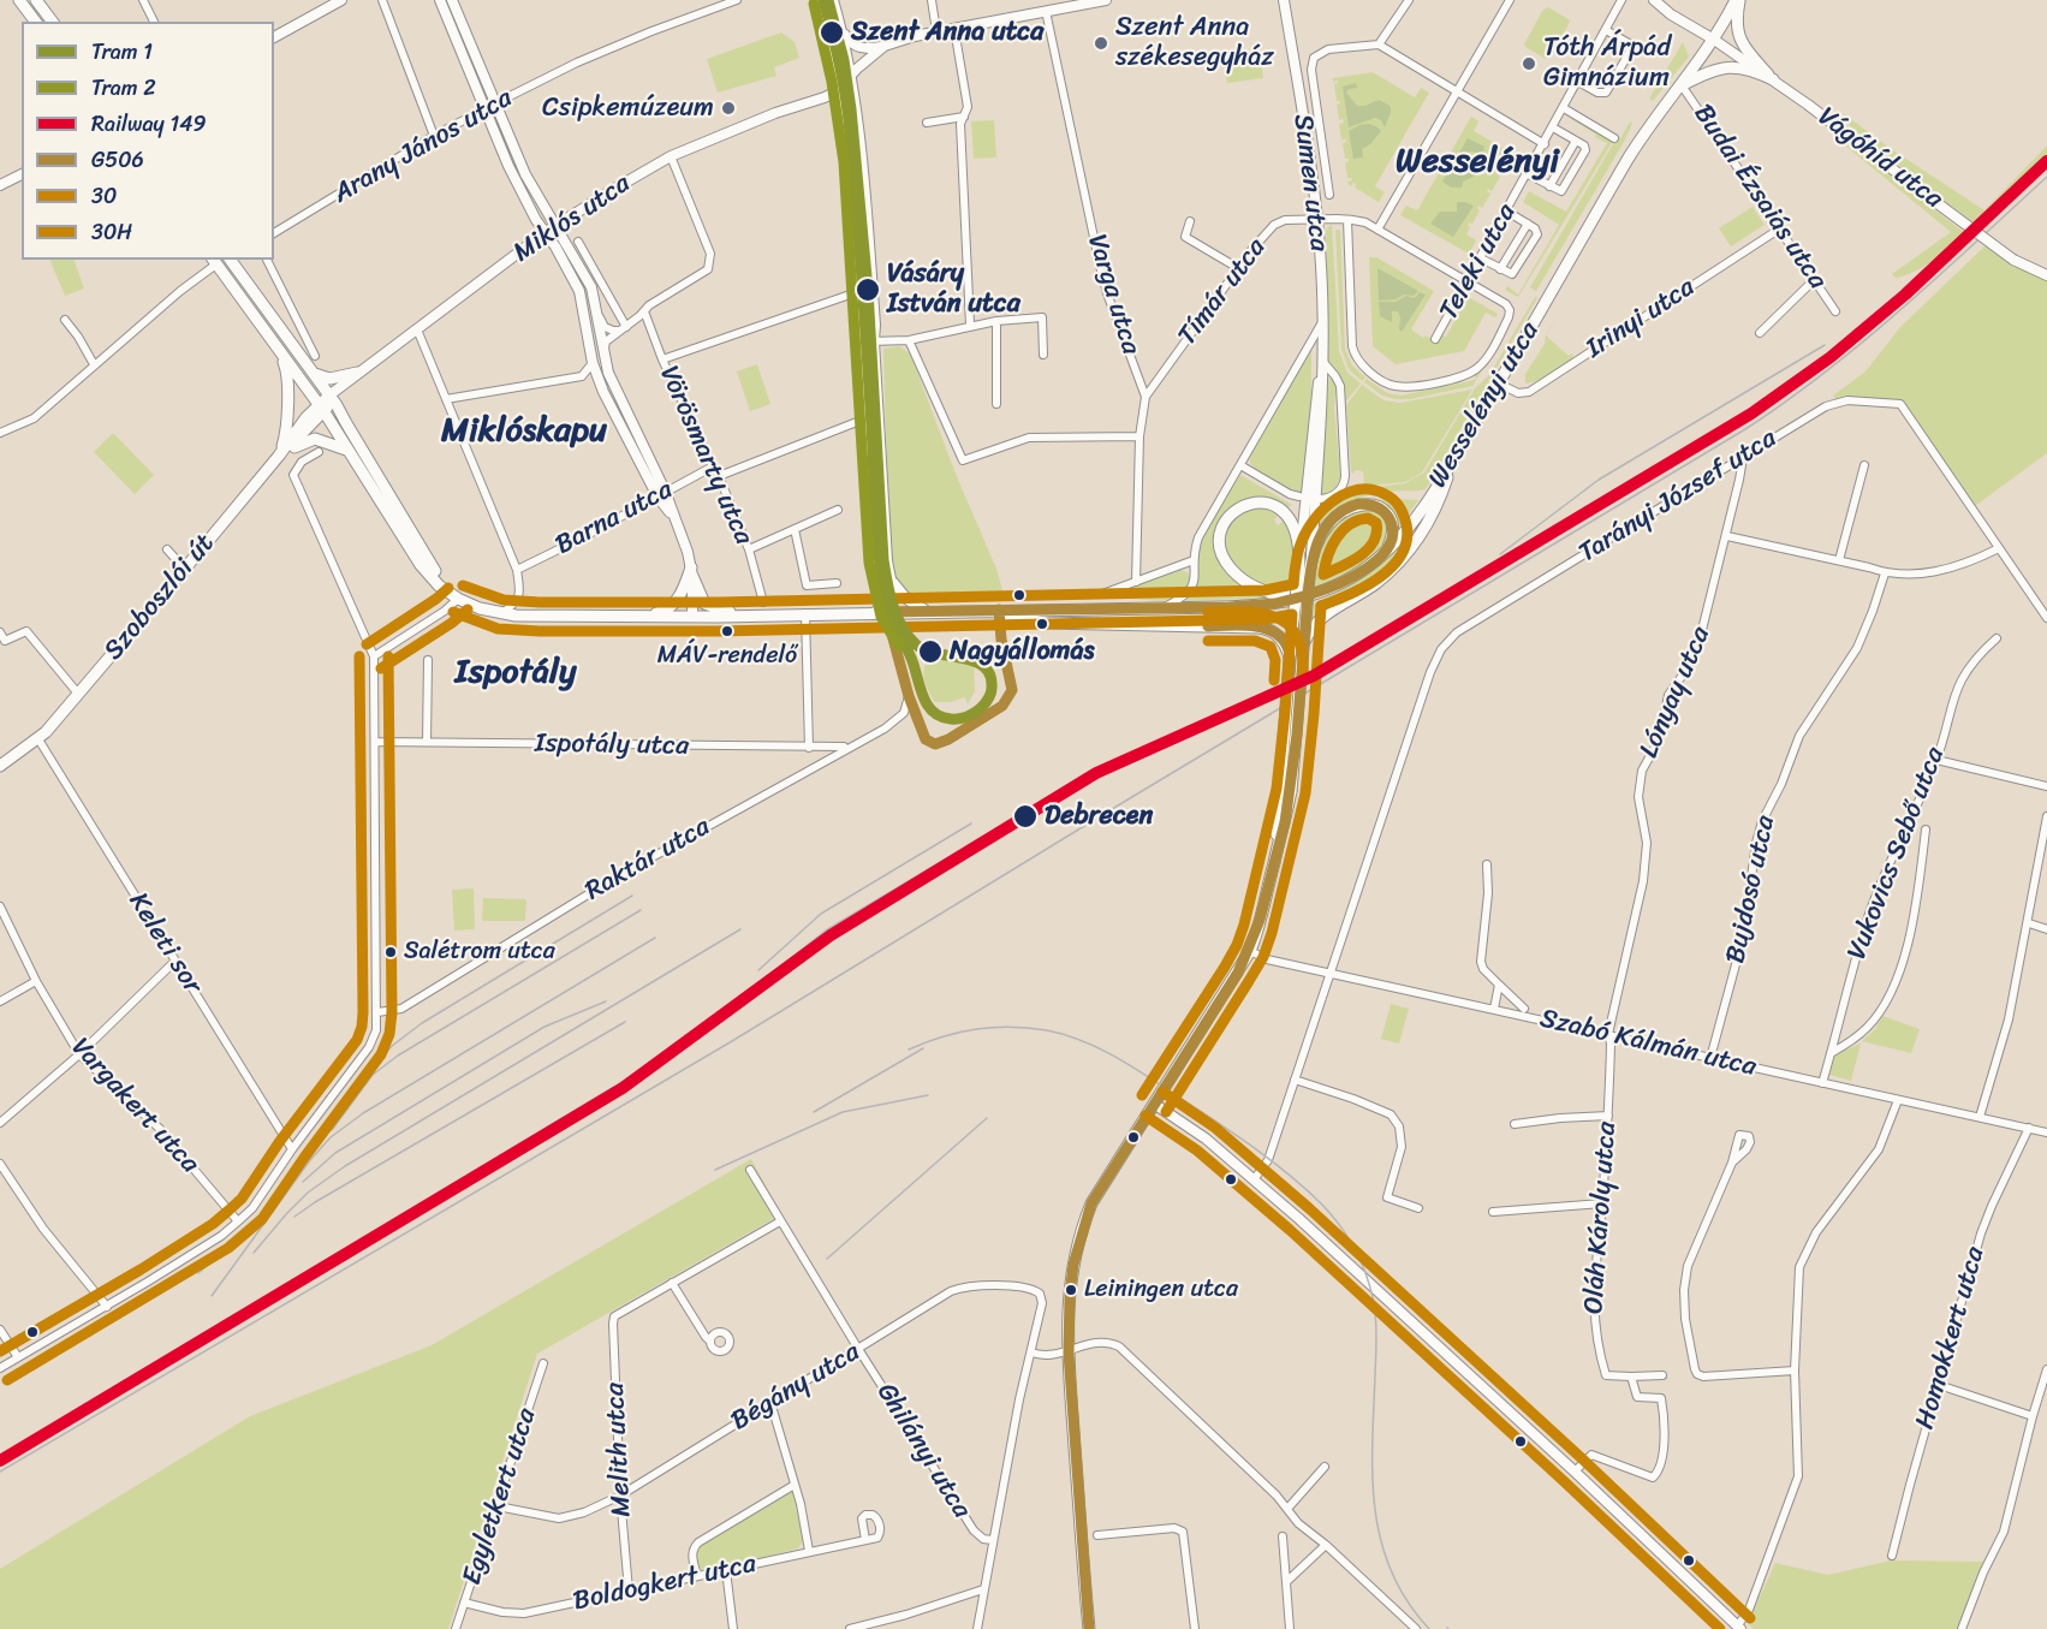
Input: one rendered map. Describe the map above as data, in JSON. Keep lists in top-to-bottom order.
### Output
{
  "streets": {
    "main road": ["Wesselényi utca", "Szoboszlói út"],
    "street": [
      "Arany János utca",
      "Vágóhíd utca",
      "Sumen utca",
      "Budai Ézsaiás utca",
      "Miklós utca",
      "Teleki utca",
      "Tímár utca",
      "Varga utca",
      "Irinyi utca",
      "Vörösmarty utca",
      "Tarányi József utca",
      "Barna utca",
      "Lónyay utca",
      "Ispotály utca",
      "Vukovics Sebő utca",
      "Raktár utca",
      "Bujdosó utca",
      "Keleti sor",
      "Szabó Kálmán utca",
      "Vargakert utca",
      "Oláh Károly utca",
      "Homokkert utca",
      "Bégány utca",
      "Melith utca",
      "Ghilányi utca",
      "Egyletkert utca",
      "Boldogkert utca"
    ]
  },
  "crossings": [
    ["Vágóhíd utca", "Wesselényi utca"],
    ["Sumen utca", "Tímár utca"],
    ["Budai Ézsaiás utca", "Irinyi utca"],
    ["Budai Ézsaiás utca", "Wesselényi utca"],
    ["Teleki utca", "Tímár utca"],
    ["Tímár utca", "Varga utca"],
    ["Irinyi utca", "Wesselényi utca"],
    ["Vörösmarty utca", "Barna utca"],
    ["Tarányi József utca", "Lónyay utca"],
    ["Tarányi József utca", "Szabó Kálmán utca"],
    ["Szoboszlói út", "Keleti sor"],
    ["Lónyay utca", "Szabó Kálmán utca"],
    ["Lónyay utca", "Oláh Károly utca"],
    ["Ispotály utca", "Raktár utca"],
    ["Vukovics Sebő utca", "Szabó Kálmán utca"],
    ["Bujdosó utca", "Szabó Kálmán utca"],
    ["Szabó Kálmán utca", "Oláh Károly utca"],
    ["Szabó Kálmán utca", "Homokkert utca"],
    ["Bégány utca", "Melith utca"],
    ["Bégány utca", "Ghilányi utca"],
    ["Bégány utca", "Egyletkert utca"],
    ["Melith utca", "Boldogkert utca"],
    ["Egyletkert utca", "Boldogkert utca"]
  ],
  "districts": ["Wesselényi", "Miklóskapu", "Ispotály"],
  "places": [
    "Szent Anna utca",
    "Szent Anna székesegyház",
    "Tóth Árpád Gimnázium",
    "Csipkemúzeum",
    "Vásáry István utca",
    "MÁV-rendelő",
    "Nagyállomás",
    "Debrecen",
    "Salétrom utca",
    "Leiningen utca"
  ],
  "lines": [
    "tram line 1",
    "tram line 2",
    "rail line 149",
    "transit line 30",
    "transit line G506",
    "transit line 30H"
  ],
  "legend": [
    "Tram 1",
    "Tram 2",
    "Railway 149",
    "G506",
    "30",
    "30H"
  ]
}
